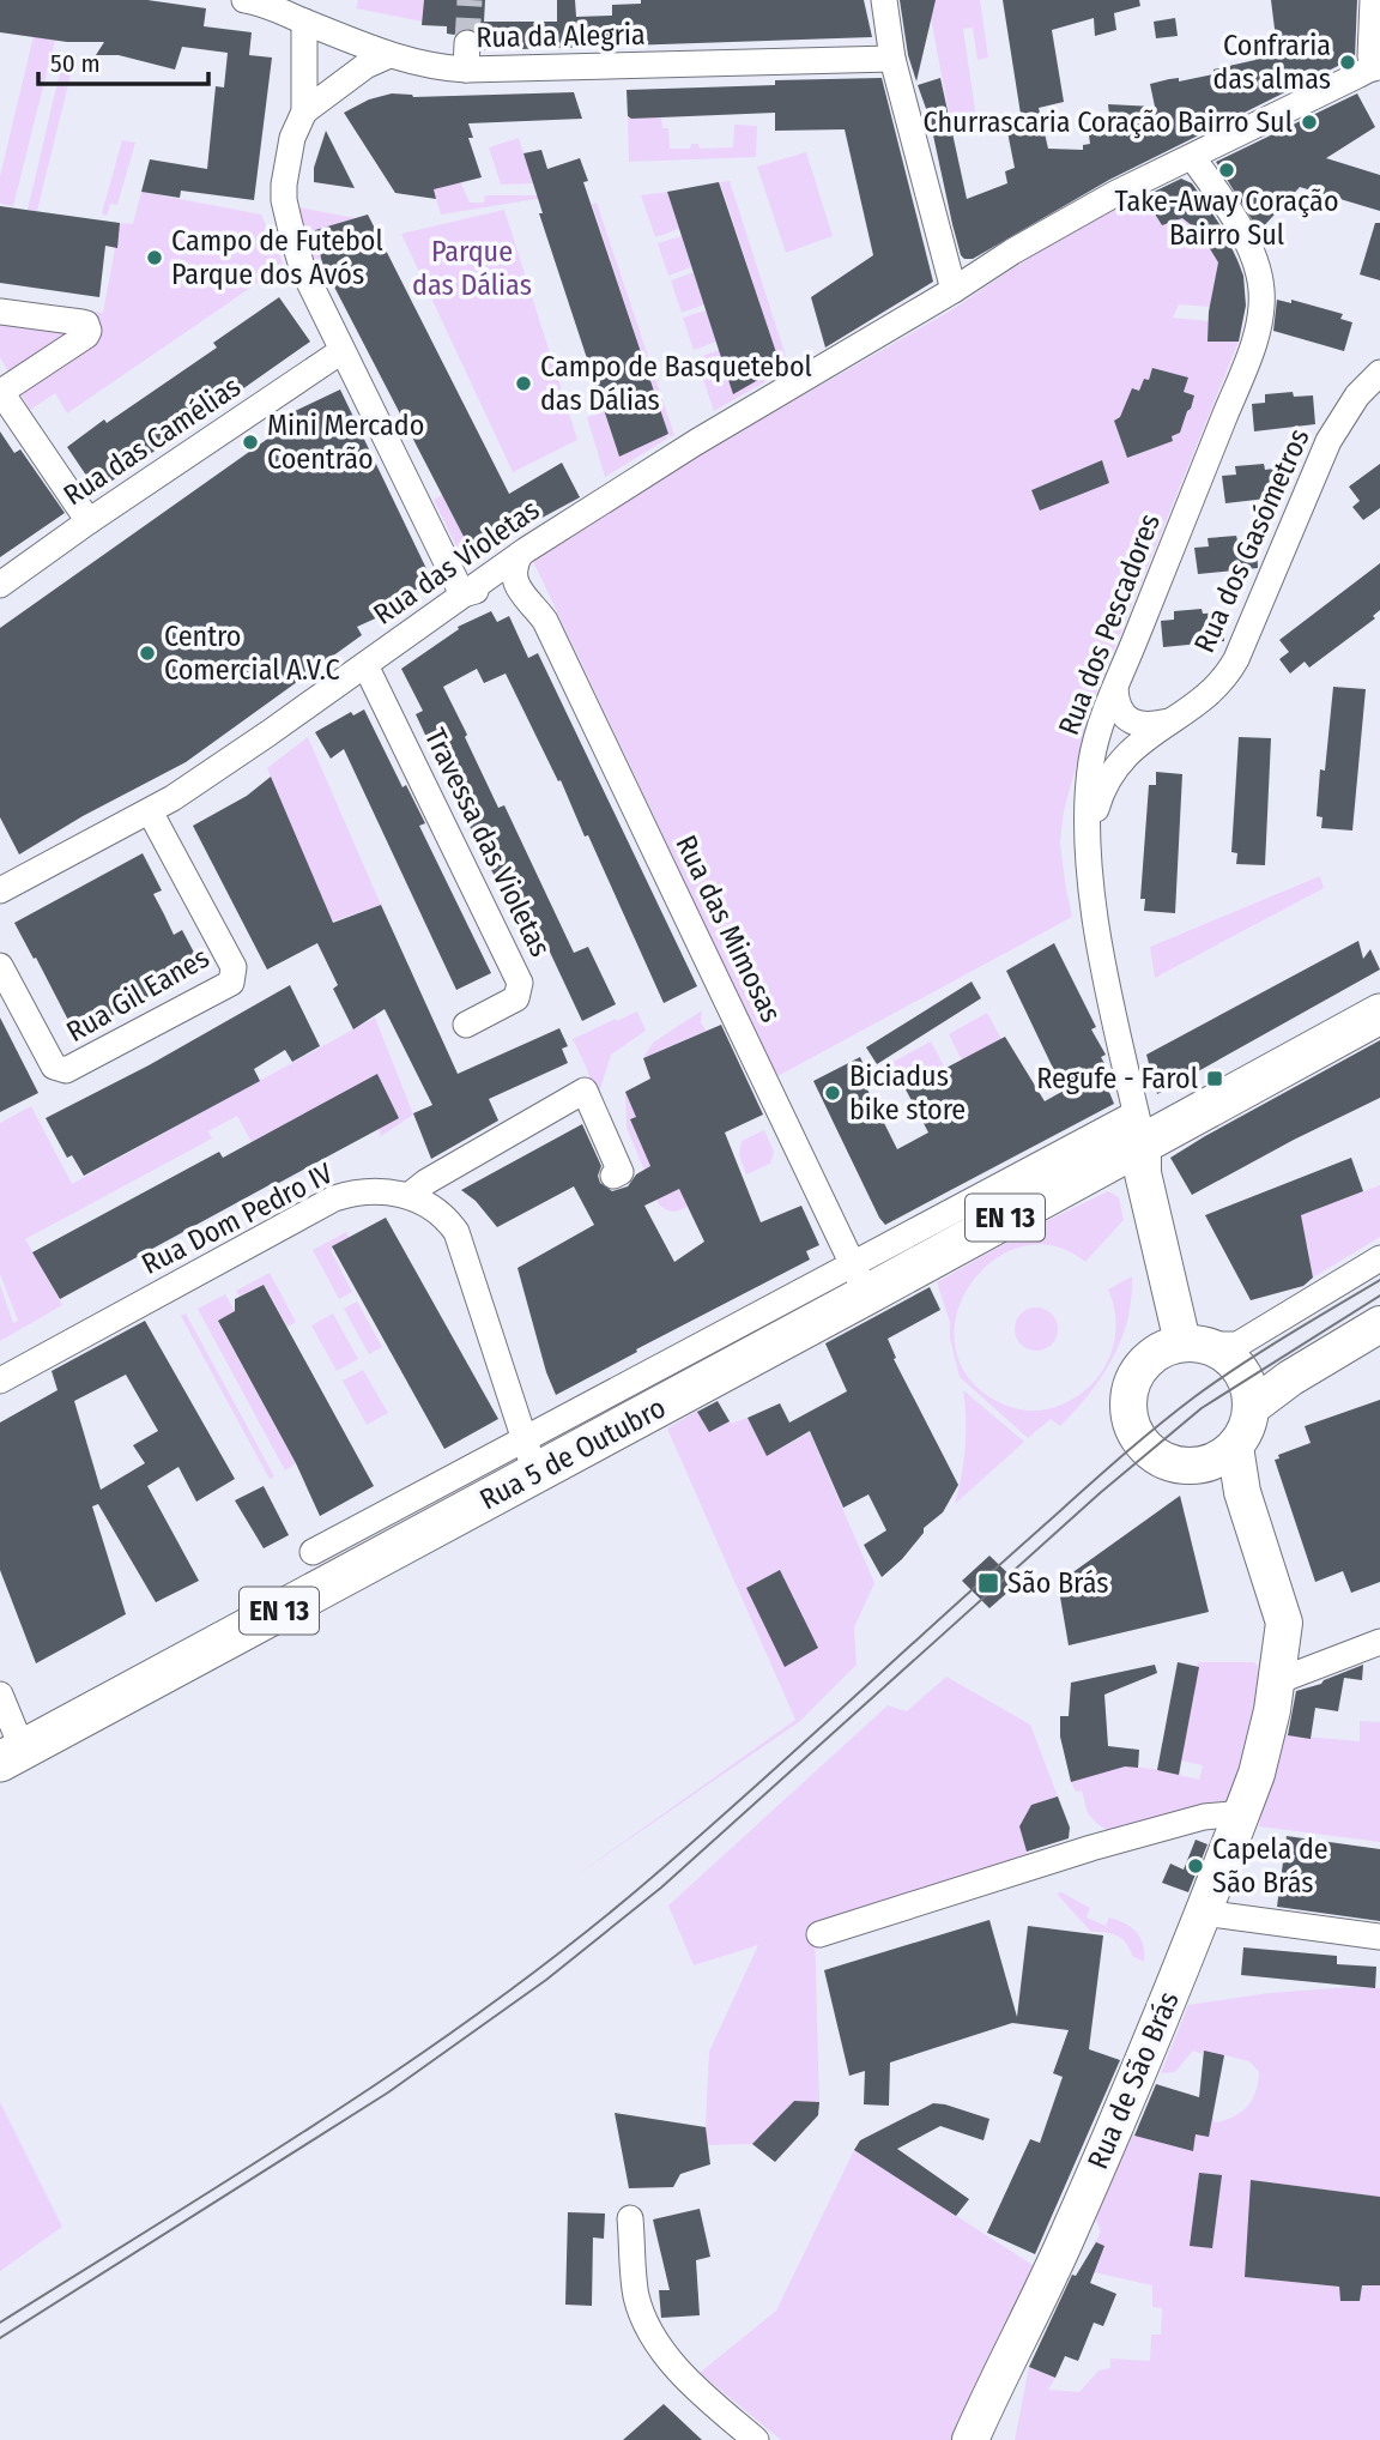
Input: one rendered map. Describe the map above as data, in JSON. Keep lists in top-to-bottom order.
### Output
{
  "streets": {
    "main road": ["EN 13", "Rua 5 de Outubro"],
    "street": [
      "Rua da Alegria",
      "Rua das Camélias",
      "Rua dos Gasómetros",
      "Rua das Violetas",
      "Rua dos Pescadores",
      "Travessa das Violetas",
      "Rua das Mimosas",
      "Rua Gil Eanes",
      "Rua Dom Pedro IV",
      "Rua de São Brás"
    ]
  },
  "crossings": [
    ["Rua dos Gasómetros", "Rua dos Pescadores"],
    ["Rua das Violetas", "Rua dos Pescadores"],
    ["Rua das Violetas", "Travessa das Violetas"],
    ["Rua das Violetas", "Rua Gil Eanes"],
    ["Rua dos Pescadores", "EN 13"],
    ["Rua dos Pescadores", "Rua 5 de Outubro"],
    ["Rua das Mimosas", "Rua 5 de Outubro"],
    ["EN 13", "Rua 5 de Outubro"],
    ["Rua Dom Pedro IV", "Rua 5 de Outubro"]
  ],
  "parks": ["Parque das Dálias"],
  "places": {
    "other": [
      "Confraria das almas",
      "Churrascaria Coração Bairro Sul",
      "Take-Away Coração Bairro Sul",
      "Campo de Futebol Parque dos Avós",
      "Campo de Basquetebol das Dálias",
      "Mini Mercado Coentrão",
      "Centro Comercial A.V.C",
      "Biciadus bike store",
      "Capela de São Brás"
    ],
    "transit": ["Regufe - Farol", "São Brás"]
  },
  "scale_bar": "50 m"
}
